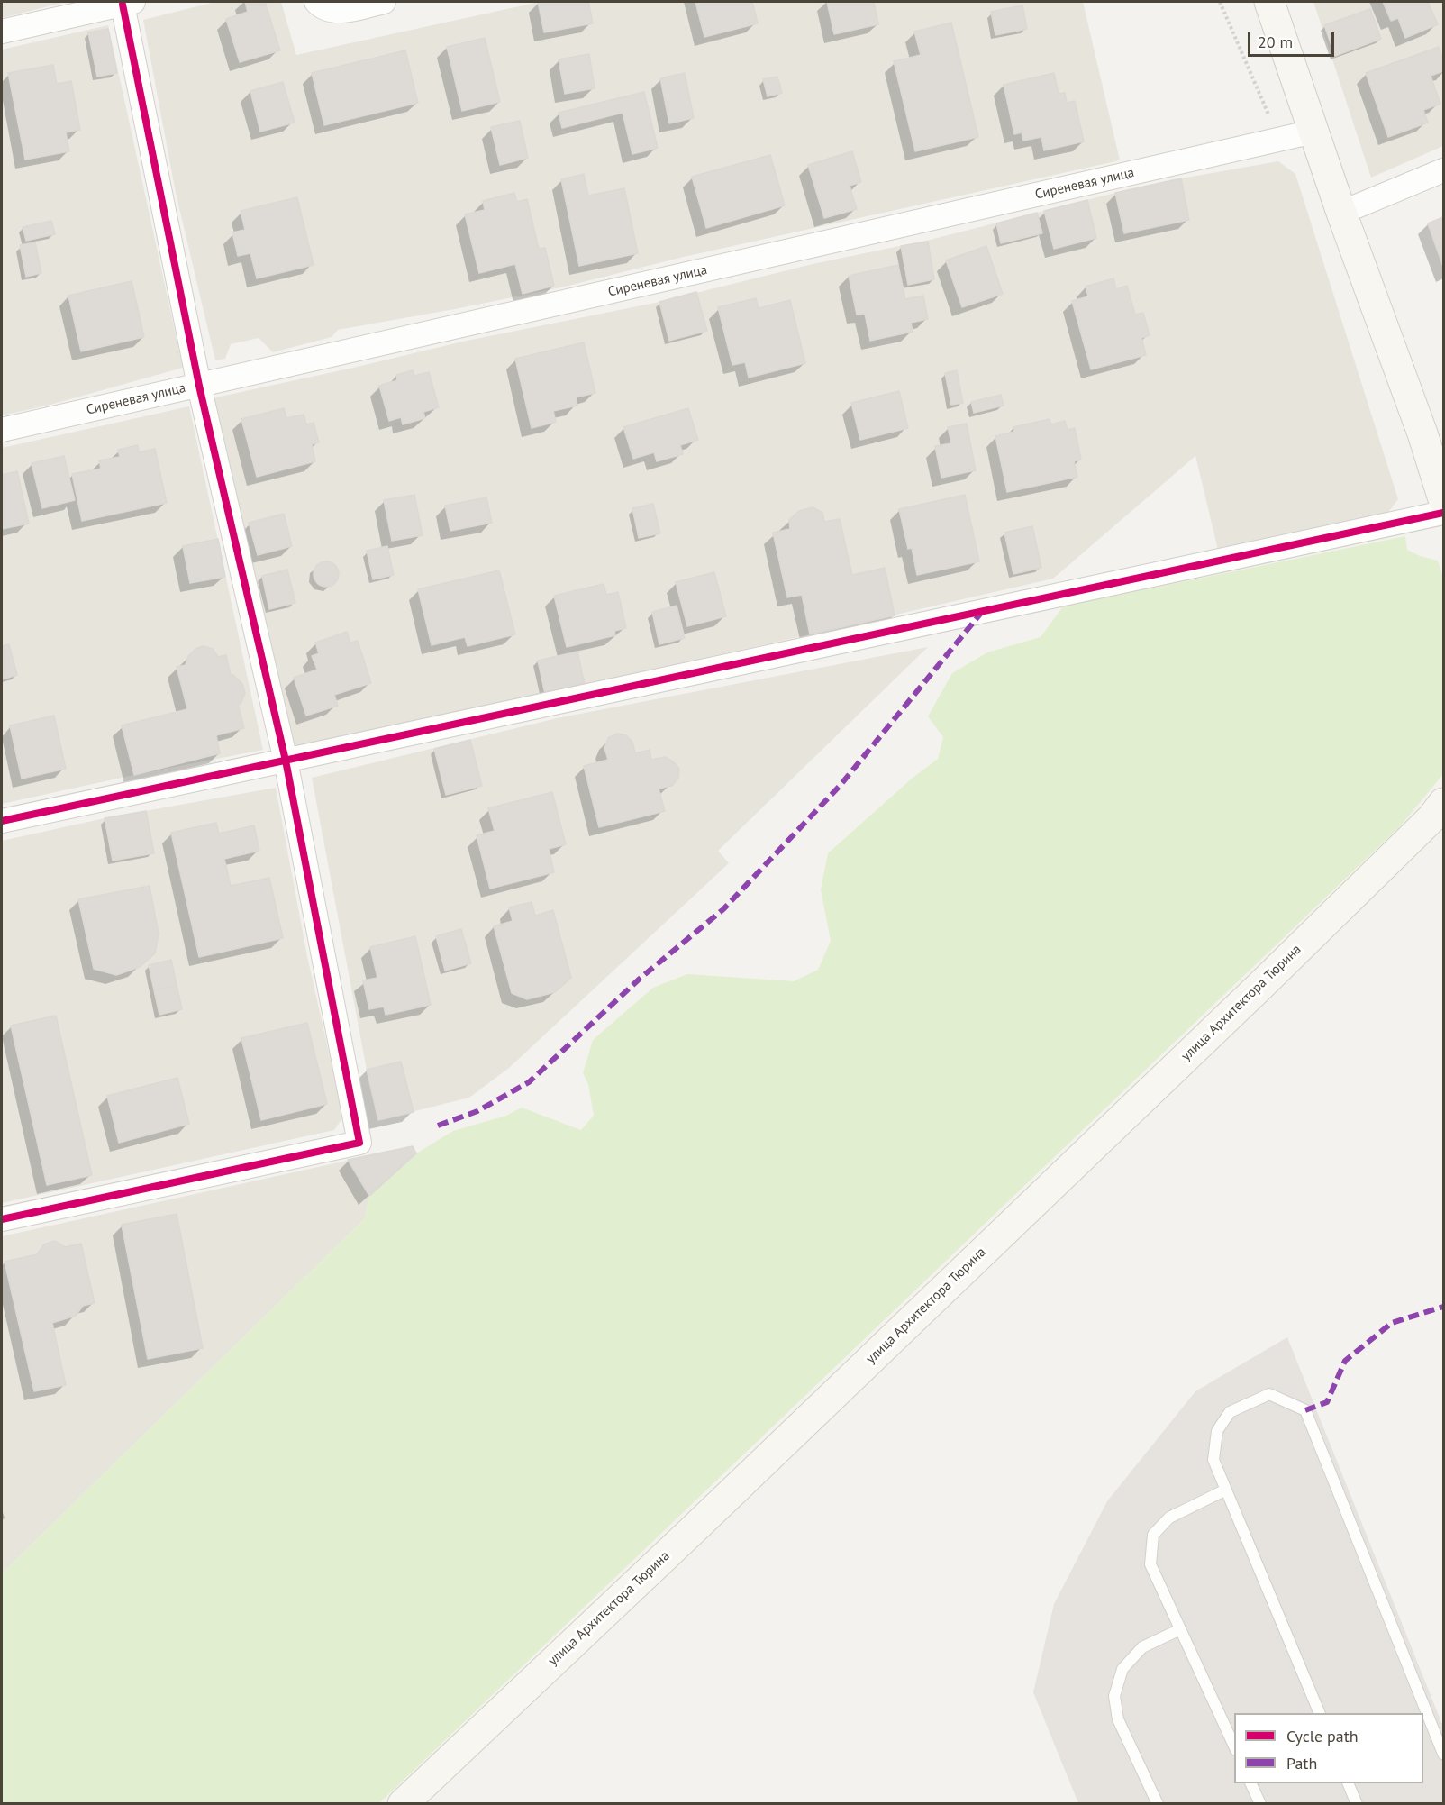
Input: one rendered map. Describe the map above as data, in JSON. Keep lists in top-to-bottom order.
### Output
{
  "streets": {
    "street": ["Сиреневая улица", "улица Архитектора Тюрина"]
  },
  "legend": ["Cycle path", "Path"],
  "scale_bar": "20 m"
}
